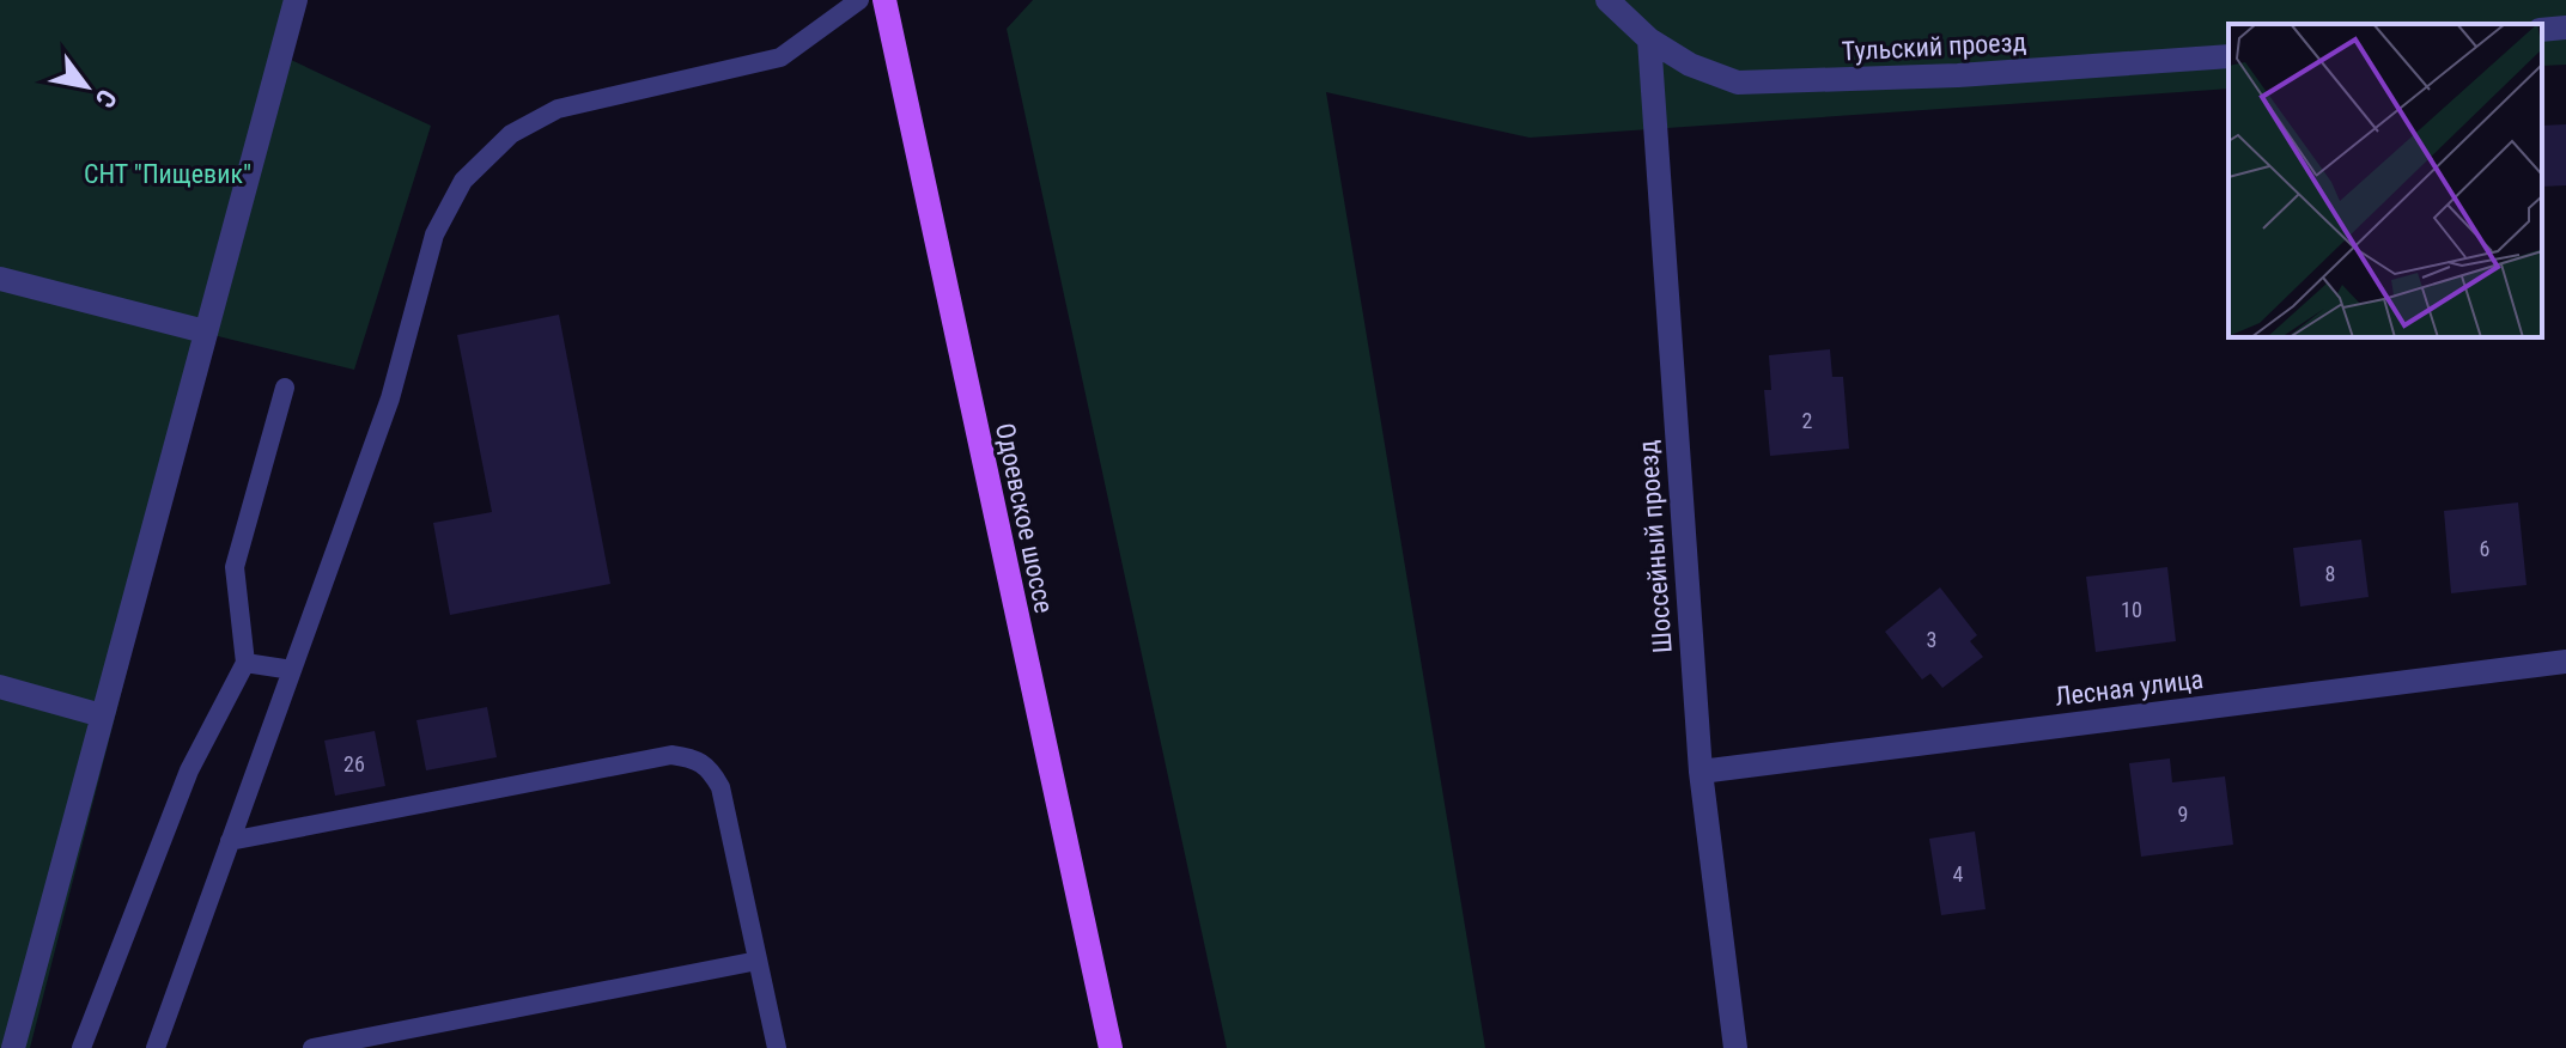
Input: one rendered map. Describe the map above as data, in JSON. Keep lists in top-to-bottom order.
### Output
{
  "streets": {
    "main road": ["Одоевское шоссе"],
    "street": ["Тульский проезд", "Шоссейный проезд", "Лесная улица"]
  },
  "crossings": [
    ["Тульский проезд", "Шоссейный проезд"],
    ["Шоссейный проезд", "Лесная улица"]
  ],
  "parks": ["СНТ \"Пищевик\""],
  "house_numbers": [
    "2",
    "6",
    "8",
    "10",
    "3",
    "26",
    "9",
    "4"
  ],
  "north": "bottom right"
}
